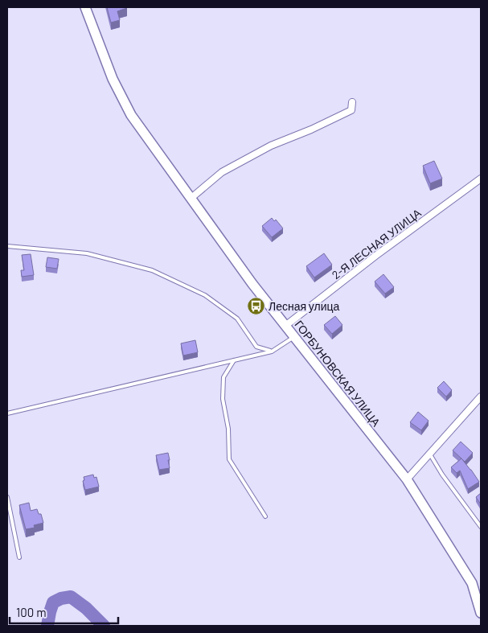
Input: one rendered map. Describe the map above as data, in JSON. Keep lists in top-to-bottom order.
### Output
{
  "streets": {
    "main road": ["ГОРБУНОВСКАЯ УЛИЦА"],
    "street": ["2-Я ЛЕСНАЯ УЛИЦА"]
  },
  "crossings": [
    ["2-Я ЛЕСНАЯ УЛИЦА", "ГОРБУНОВСКАЯ УЛИЦА"]
  ],
  "places": {
    "bus stop": ["Лесная улица"]
  },
  "scale_bar": "100 m"
}
